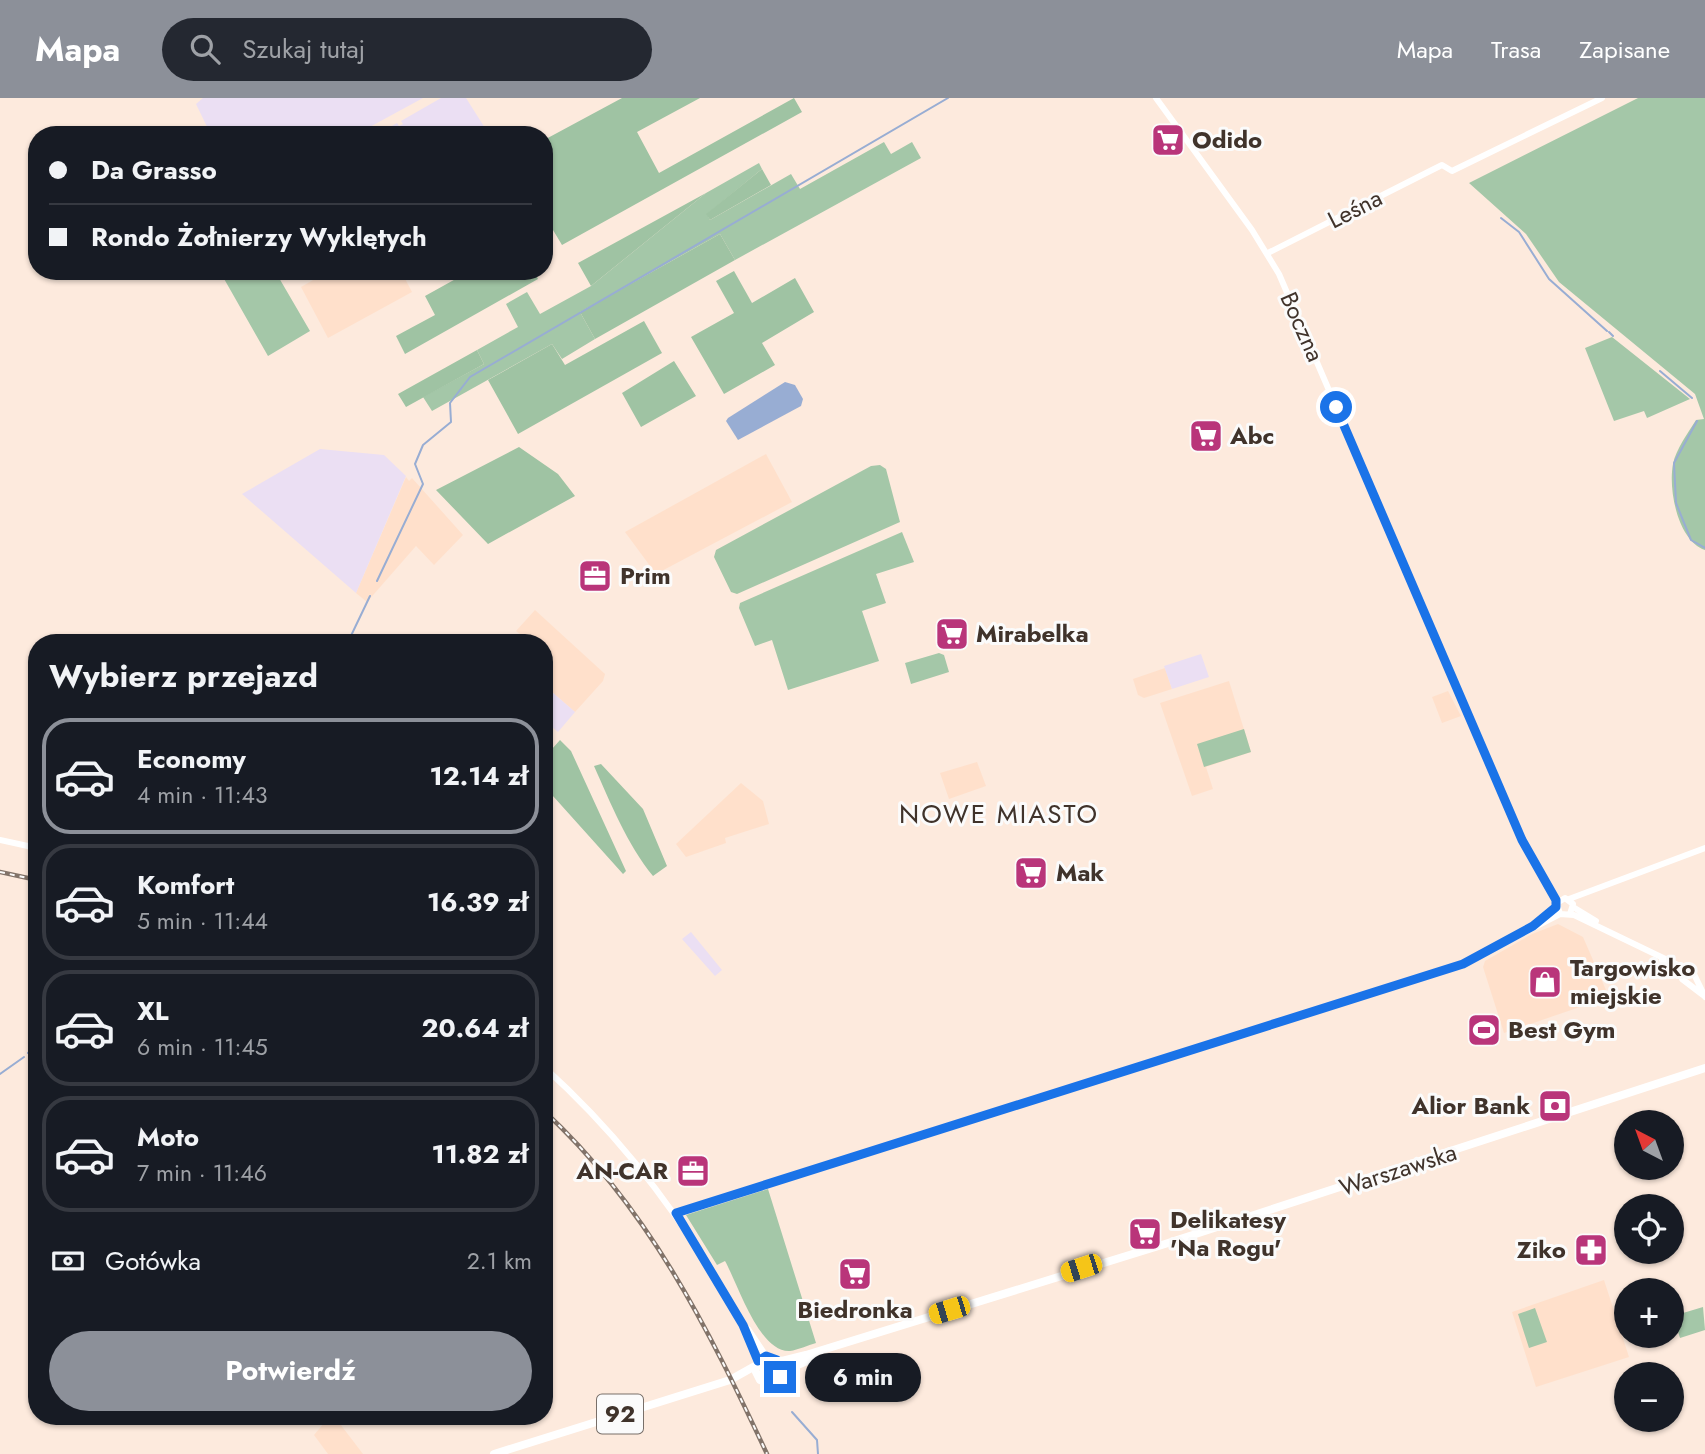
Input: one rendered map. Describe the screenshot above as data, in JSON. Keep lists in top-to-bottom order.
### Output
{
  "streets": {
    "main road": ["Warszawska", "92"],
    "street": ["Leśna", "Boczna"]
  },
  "crossings": [
    ["Leśna", "Boczna"],
    ["Warszawska", "92"]
  ],
  "districts": ["NOWE MIASTO"],
  "places": {
    "supermarket": [
      "Odido",
      "Abc",
      "Mirabelka",
      "Mak",
      "Delikatesy 'Na Rogu'",
      "Biedronka"
    ],
    "office": ["Prim", "AN-CAR"],
    "shop": ["Targowisko miejskie"],
    "sports": ["Best Gym"],
    "bank": ["Alior Bank"],
    "pharmacy": ["Ziko"]
  },
  "north": "top left",
  "page": {
    "header": "Mapa",
    "search": "Szukaj tutaj",
    "nav": ["Mapa", "Trasa", "Zapisane"],
    "banner": ["Da Grasso", "Rondo Żołnierzy Wyklętych"],
    "heading": "Wybierz przejazd",
    "list": [
      {
        "name": "Economy",
        "note": "4 min · 11:43",
        "value": "12.14 zł"
      },
      {
        "name": "Komfort",
        "note": "5 min · 11:44",
        "value": "16.39 zł"
      },
      {
        "name": "XL",
        "note": "6 min · 11:45",
        "value": "20.64 zł"
      },
      {
        "name": "Moto",
        "note": "7 min · 11:46",
        "value": "11.82 zł"
      }
    ],
    "map_buttons": ["+", "−"],
    "pay": ["Gotówka", "2.1 km"],
    "buttons": "Potwierdź",
    "bubble": "6 min"
  }
}
